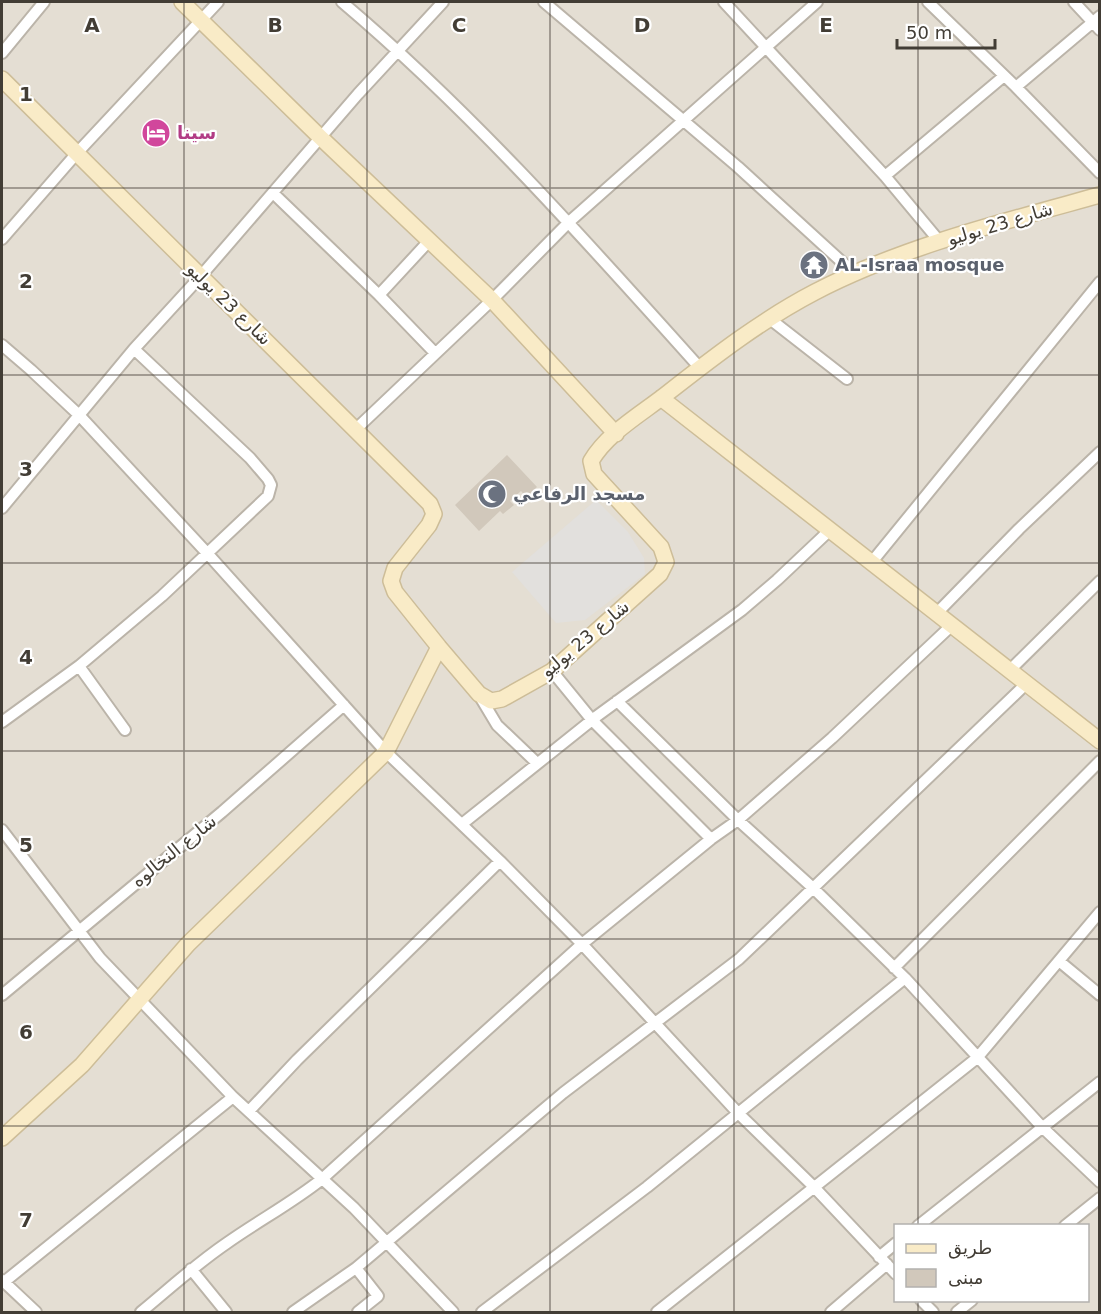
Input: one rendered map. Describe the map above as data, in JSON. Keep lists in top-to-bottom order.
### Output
{
  "streets": {
    "street": ["شارع 23 يوليو", "شارع النخالوه"]
  },
  "places": {
    "hotel": ["سينا"],
    "temple": ["AL-Israa mosque"],
    "mosque": ["مسجد الرفاعي"]
  },
  "legend": ["طريق", "مبنى"],
  "scale_bar": "50 m",
  "grid": {
    "columns": [
      "A",
      "B",
      "C",
      "D",
      "E"
    ],
    "rows": [
      "1",
      "2",
      "3",
      "4",
      "5",
      "6",
      "7"
    ]
  }
}
